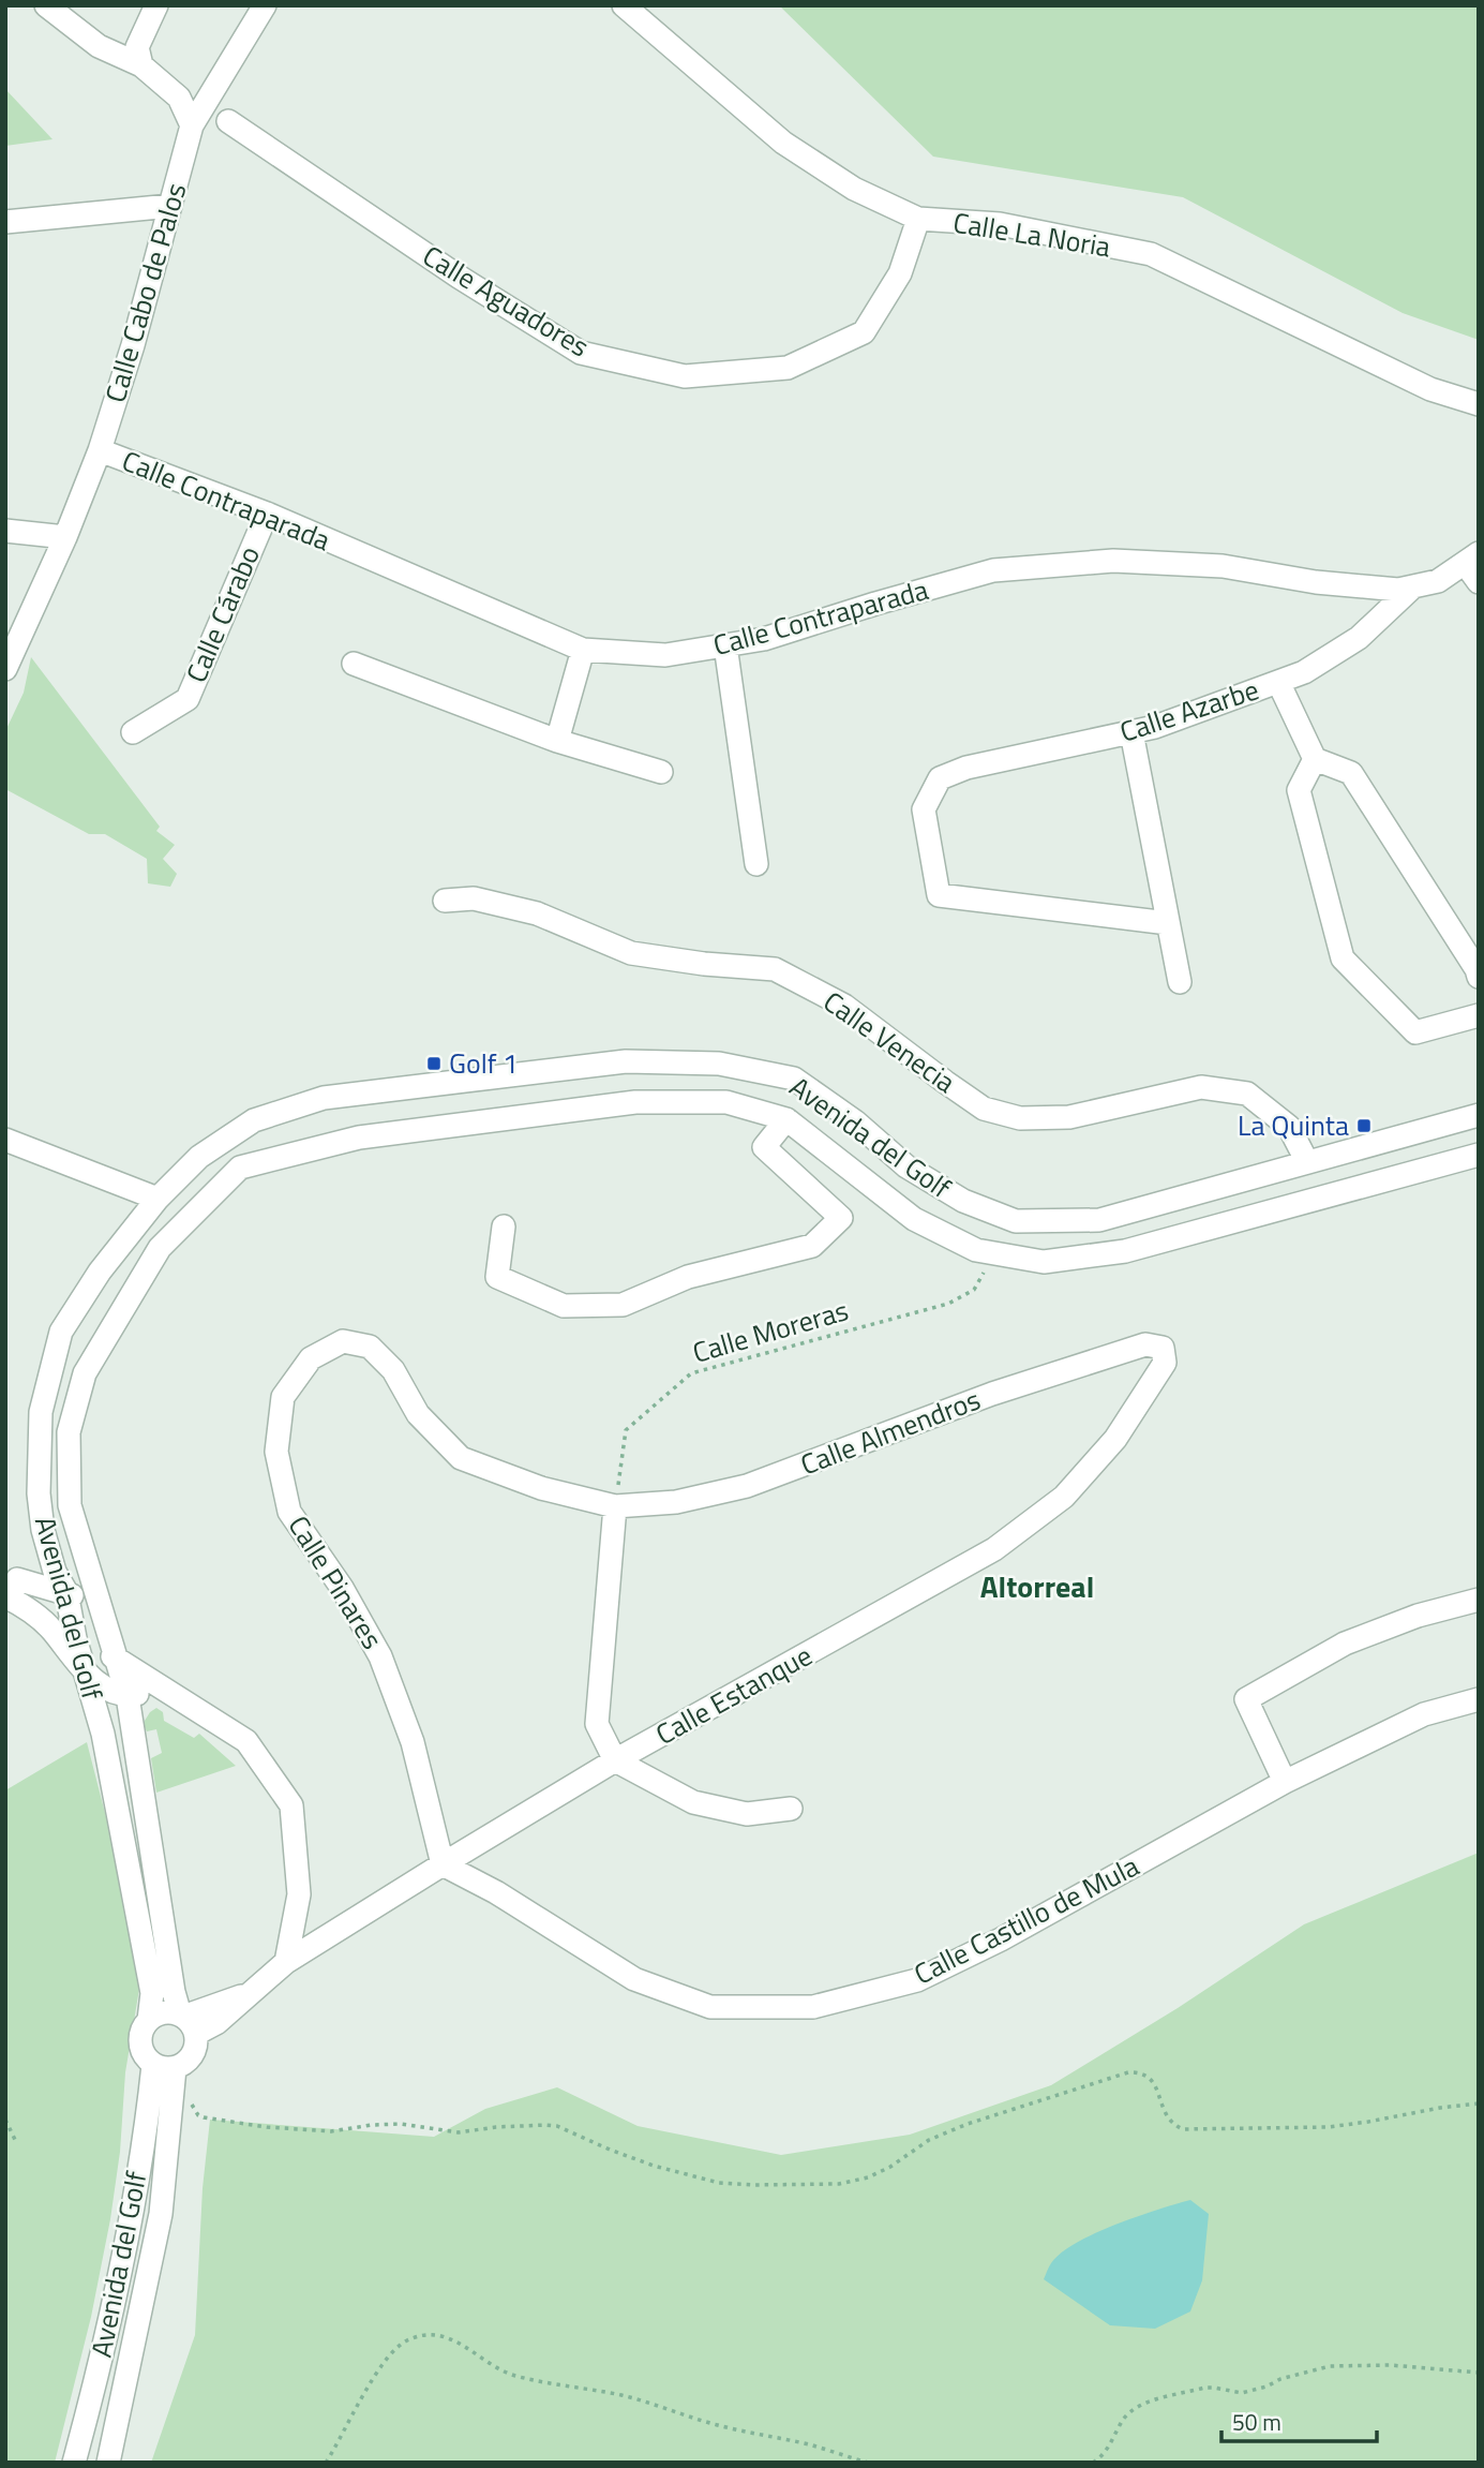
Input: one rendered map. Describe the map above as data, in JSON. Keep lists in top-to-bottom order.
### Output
{
  "streets": {
    "street": [
      "Calle La Noria",
      "Calle Cabo de Palos",
      "Calle Aguadores",
      "Calle Contraparada",
      "Calle Cárabo",
      "Calle Azarbe",
      "Calle Venecia",
      "Avenida del Golf",
      "Calle Almendros",
      "Calle Pinares",
      "Calle Estanque",
      "Calle Castillo de Mula"
    ],
    "path": ["Calle Moreras"]
  },
  "crossings": [
    ["Calle La Noria", "Calle Aguadores"],
    ["Calle Cabo de Palos", "Calle Contraparada"],
    ["Calle Contraparada", "Calle Cárabo"],
    ["Calle Contraparada", "Calle Azarbe"],
    ["Calle Venecia", "Avenida del Golf"],
    ["Avenida del Golf", "Calle Moreras"],
    ["Avenida del Golf", "Calle Estanque"],
    ["Calle Moreras", "Calle Almendros"],
    ["Calle Moreras", "Calle Pinares"],
    ["Calle Almendros", "Calle Pinares"],
    ["Calle Almendros", "Calle Estanque"],
    ["Calle Pinares", "Calle Estanque"],
    ["Calle Pinares", "Calle Castillo de Mula"],
    ["Calle Estanque", "Calle Castillo de Mula"]
  ],
  "districts": ["Altorreal"],
  "places": {
    "transit": ["Golf 1", "La Quinta"]
  },
  "scale_bar": "50 m"
}
